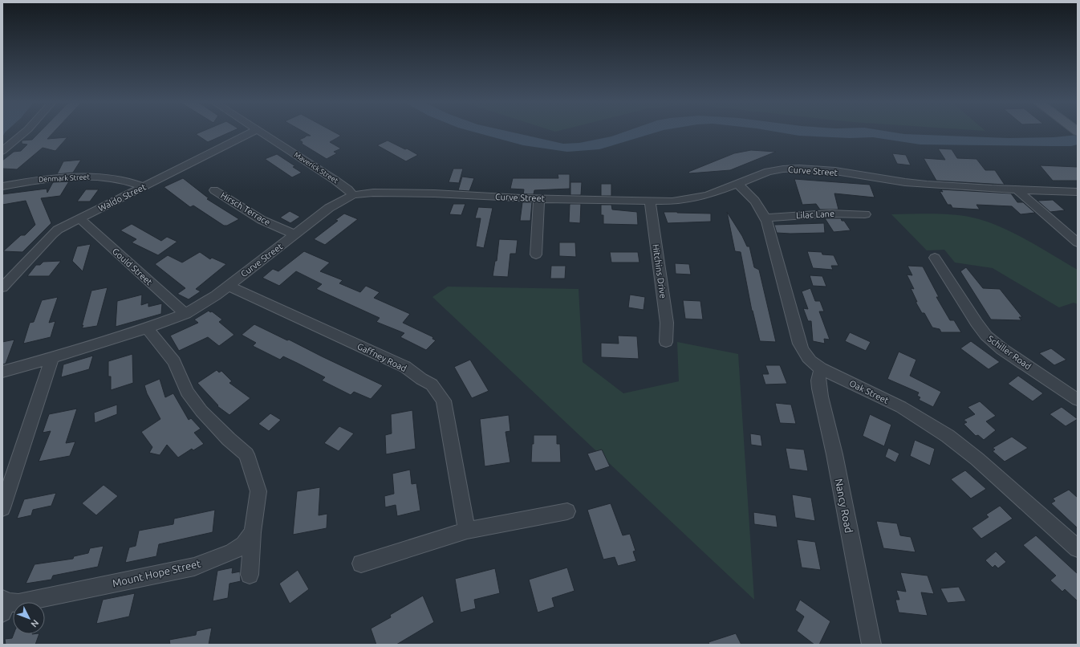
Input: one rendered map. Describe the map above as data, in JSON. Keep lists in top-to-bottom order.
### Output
{
  "streets": {
    "street": [
      "Maverick Street",
      "Curve Street",
      "Denmark Street",
      "Waldo Street",
      "Hirsch Terrace",
      "Lilac Lane",
      "Gould Street",
      "Hitchins Drive",
      "Schiller Road",
      "Gaffney Road",
      "Oak Street",
      "Nancy Road",
      "Mount Hope Street"
    ]
  },
  "crossings": [
    ["Maverick Street", "Curve Street"],
    ["Curve Street", "Hirsch Terrace"],
    ["Curve Street", "Gould Street"],
    ["Curve Street", "Hitchins Drive"],
    ["Curve Street", "Gaffney Road"],
    ["Curve Street", "Oak Street"],
    ["Curve Street", "Mount Hope Street"],
    ["Denmark Street", "Waldo Street"],
    ["Waldo Street", "Gould Street"],
    ["Lilac Lane", "Oak Street"],
    ["Oak Street", "Nancy Road"]
  ],
  "north": "bottom right"
}
